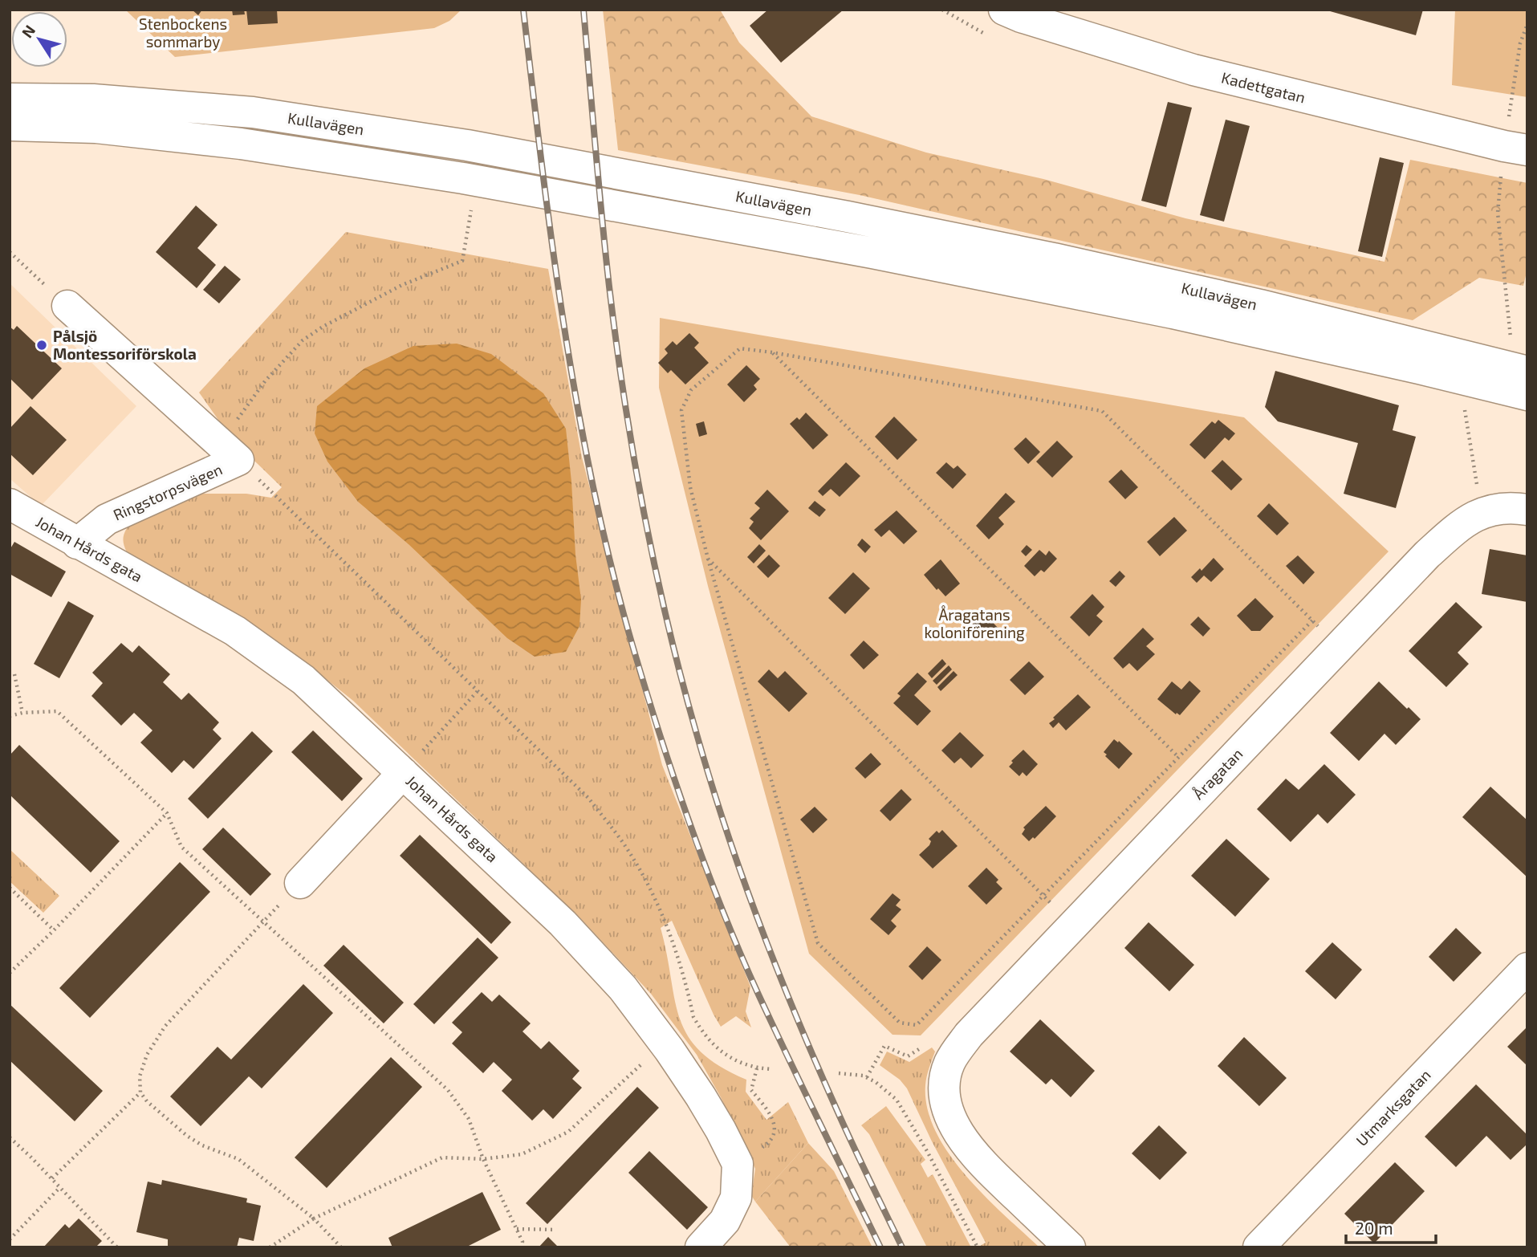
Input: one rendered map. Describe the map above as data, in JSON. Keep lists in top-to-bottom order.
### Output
{
  "streets": {
    "street": [
      "Kadettgatan",
      "Kullavägen",
      "Ringstorpsvägen",
      "Johan Hårds gata",
      "Åragatan",
      "Utmarksgatan"
    ]
  },
  "crossings": [
    ["Ringstorpsvägen", "Johan Hårds gata"]
  ],
  "parks": ["Stenbockens sommarby", "Åragatans koloniförening"],
  "places": ["Pålsjö Montessoriförskola"],
  "scale_bar": "20 m",
  "north": "top left"
}
